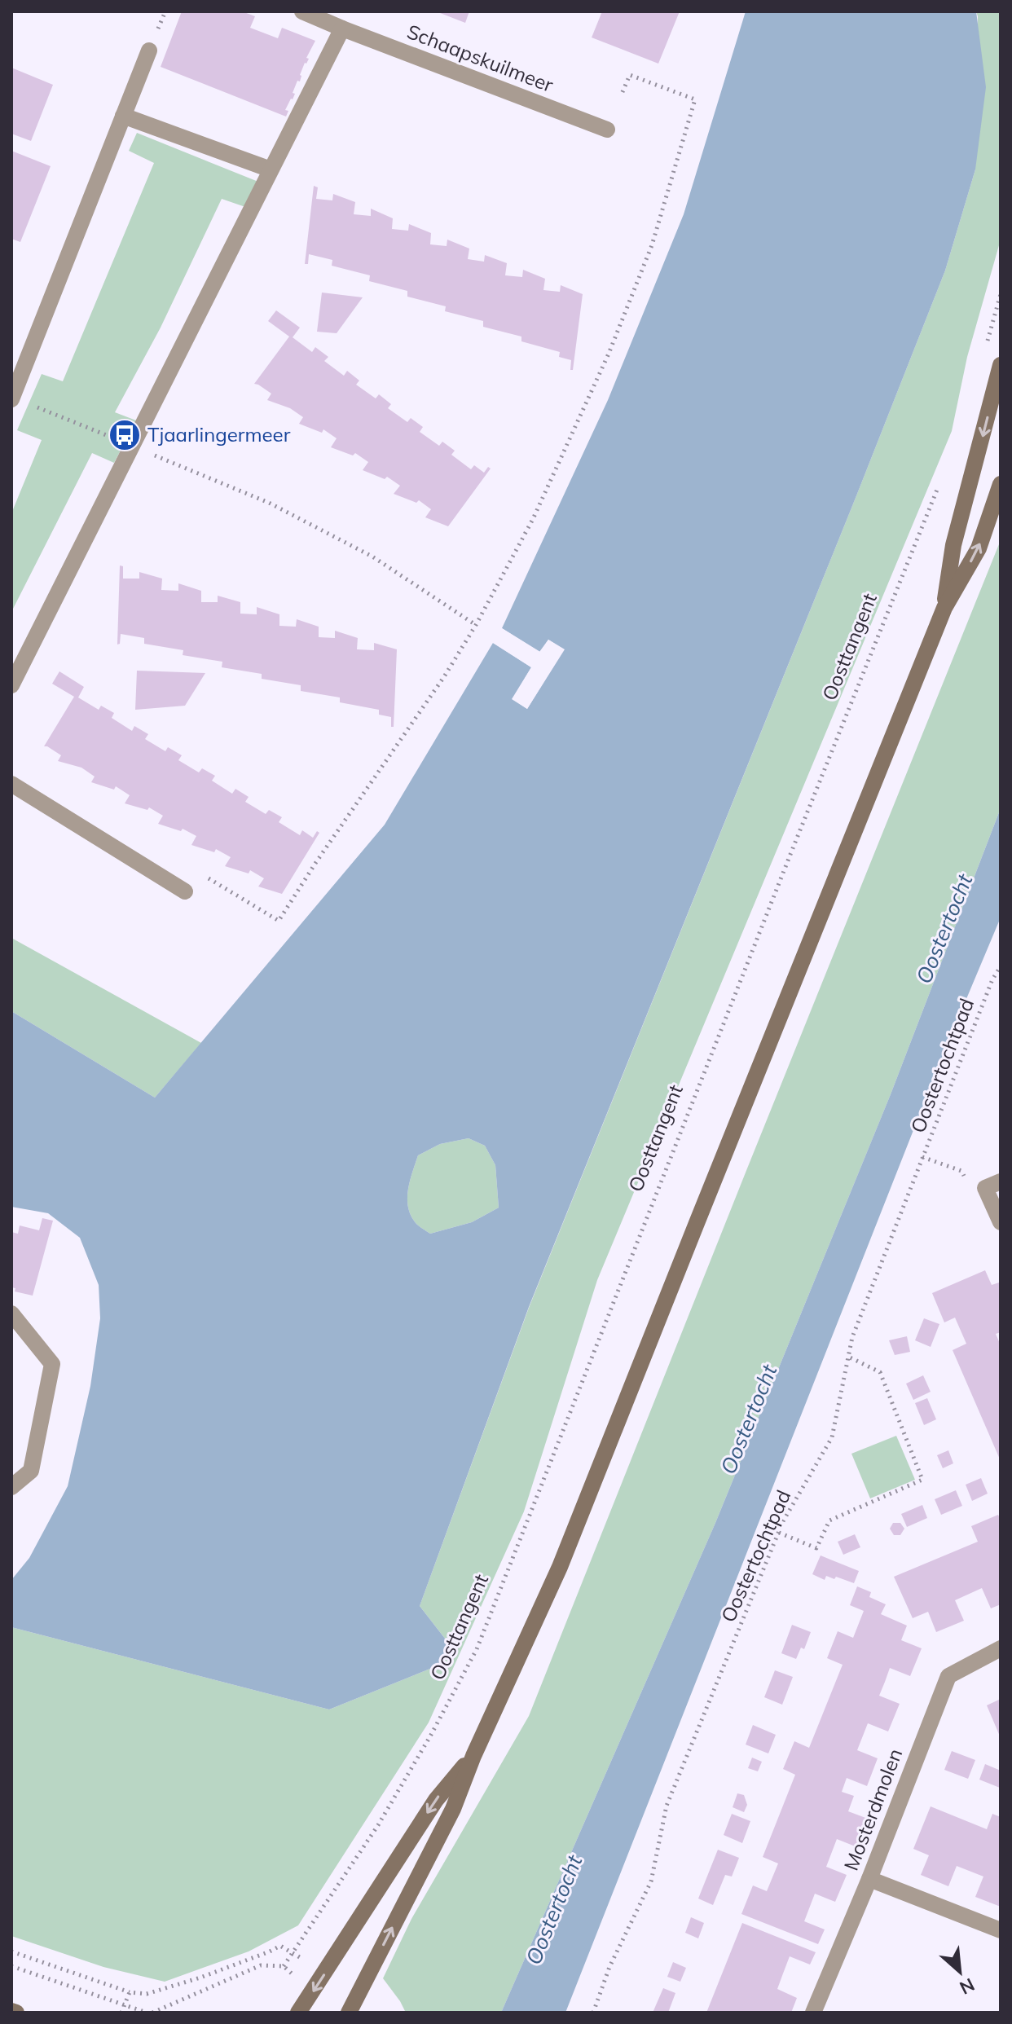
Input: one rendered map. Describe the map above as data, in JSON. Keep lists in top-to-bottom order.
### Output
{
  "streets": {
    "street": ["Schaapskuilmeer", "Mosterdmolen"],
    "path": ["Oosttangent", "Oostertochtpad"]
  },
  "water": ["Oostertocht"],
  "places": {
    "bus stop": ["Tjaarlingermeer"]
  },
  "north": "bottom right"
}
